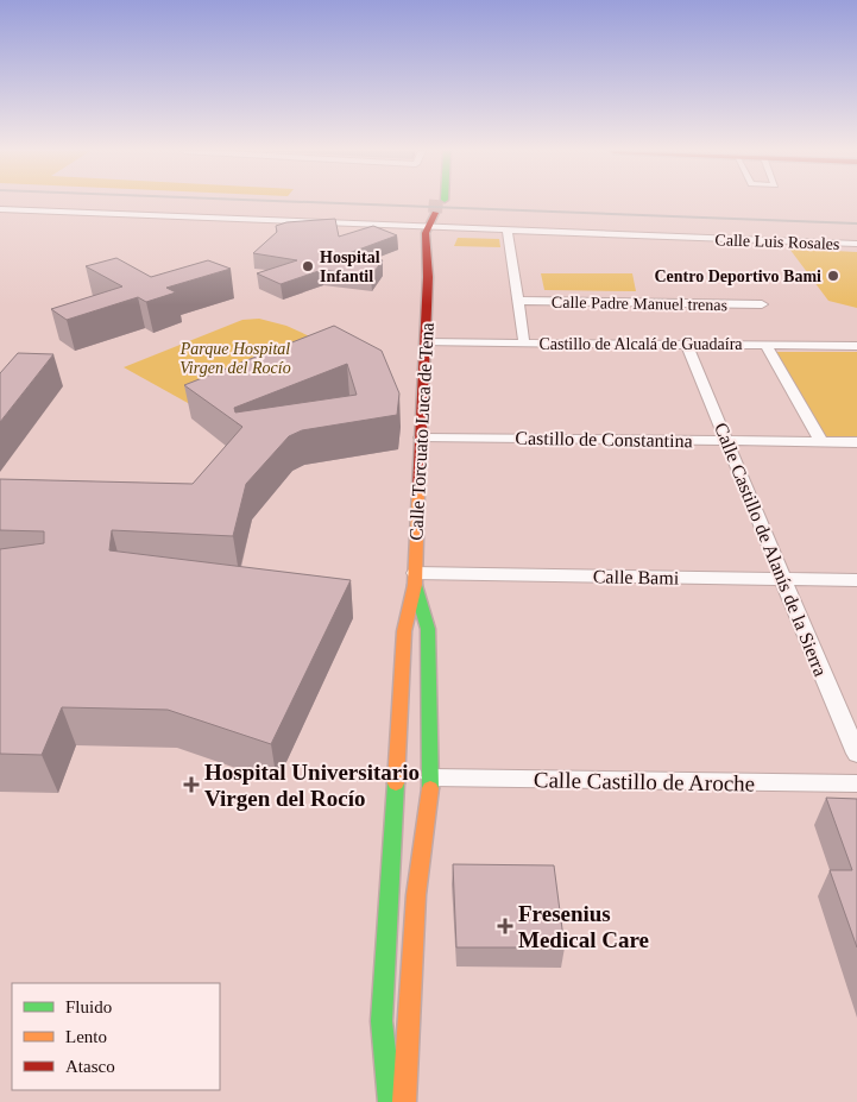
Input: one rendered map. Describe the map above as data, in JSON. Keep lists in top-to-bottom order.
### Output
{
  "streets": {
    "main road": ["Calle Torcuato Luca de Tena"],
    "street": [
      "Calle Luis Rosales",
      "Calle Padre Manuel trenas",
      "Castillo de Alcalá de Guadaíra",
      "Castillo de Constantina",
      "Calle Castillo de Alanís de la Sierra",
      "Calle Bami",
      "Calle Castillo de Aroche"
    ]
  },
  "crossings": [
    ["Calle Luis Rosales", "Calle Torcuato Luca de Tena"],
    ["Castillo de Alcalá de Guadaíra", "Calle Torcuato Luca de Tena"],
    ["Castillo de Alcalá de Guadaíra", "Calle Castillo de Alanís de la Sierra"],
    ["Calle Torcuato Luca de Tena", "Castillo de Constantina"],
    ["Calle Torcuato Luca de Tena", "Calle Bami"],
    ["Calle Torcuato Luca de Tena", "Calle Castillo de Aroche"],
    ["Castillo de Constantina", "Calle Castillo de Alanís de la Sierra"],
    ["Calle Castillo de Alanís de la Sierra", "Calle Bami"]
  ],
  "parks": ["Parque Hospital Virgen del Rocío"],
  "places": {
    "other": ["Hospital Infantil", "Centro Deportivo Bami"],
    "health": ["Hospital Universitario Virgen del Rocío", "Fresenius Medical Care"]
  },
  "legend": ["Fluido", "Lento", "Atasco"]
}
